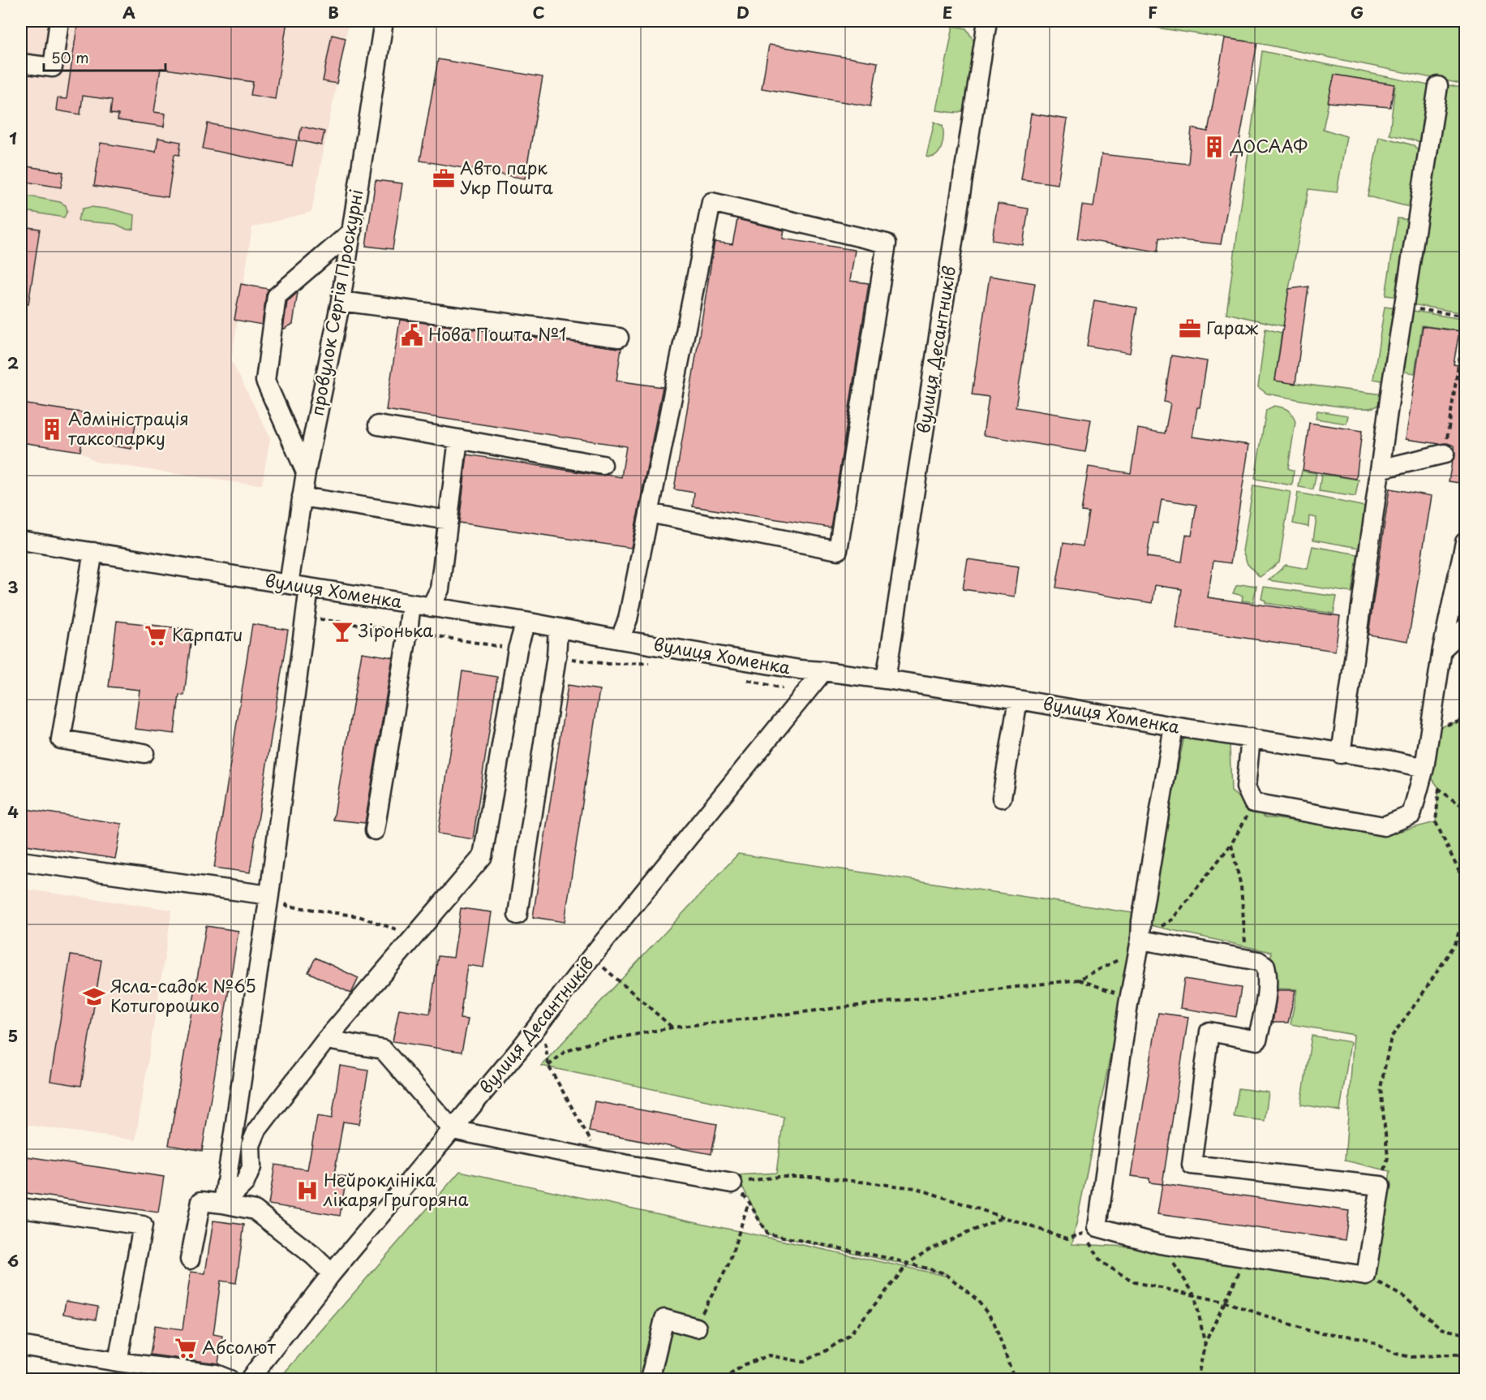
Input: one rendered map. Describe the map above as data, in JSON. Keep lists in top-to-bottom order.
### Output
{
  "streets": {
    "street": ["провулок Сергія Проскурні", "вулиця Десантників", "вулиця Хоменка"]
  },
  "crossings": [
    ["провулок Сергія Проскурні", "вулиця Хоменка"],
    ["вулиця Десантників", "вулиця Хоменка"]
  ],
  "places": {
    "building": ["ДОСААФ", "Адміністрація таксопарку"],
    "office": ["Авто парк Укр Пошта", "Гараж"],
    "public building": ["Нова Пошта №1"],
    "bar": ["Зіронька"],
    "supermarket": ["Карпати", "Абсолют"],
    "school or university": ["Ясла-садок №65 Котигорошко"],
    "hospital": ["Нейроклініка лікаря Григоряна"]
  },
  "scale_bar": "50 m",
  "grid": {
    "columns": [
      "A",
      "B",
      "C",
      "D",
      "E",
      "F",
      "G"
    ],
    "rows": [
      "1",
      "2",
      "3",
      "4",
      "5",
      "6"
    ]
  }
}
